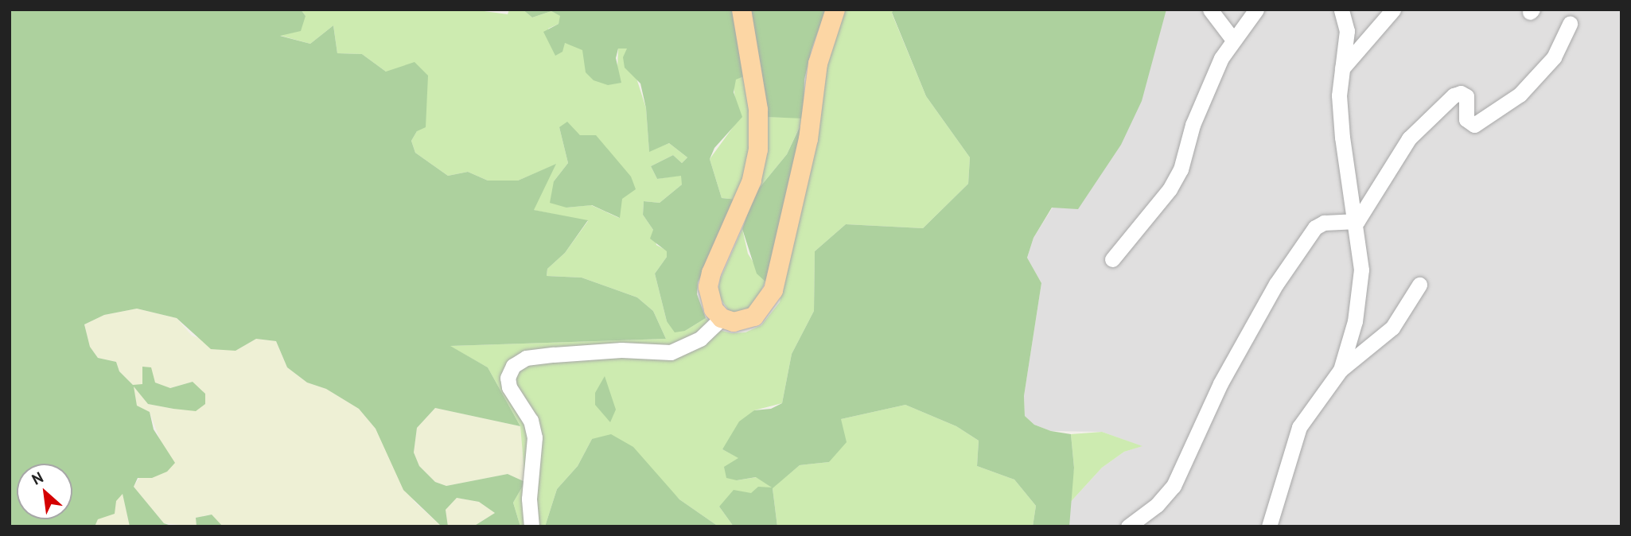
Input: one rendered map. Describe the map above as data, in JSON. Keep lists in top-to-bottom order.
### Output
{
  "north": "top left"
}
